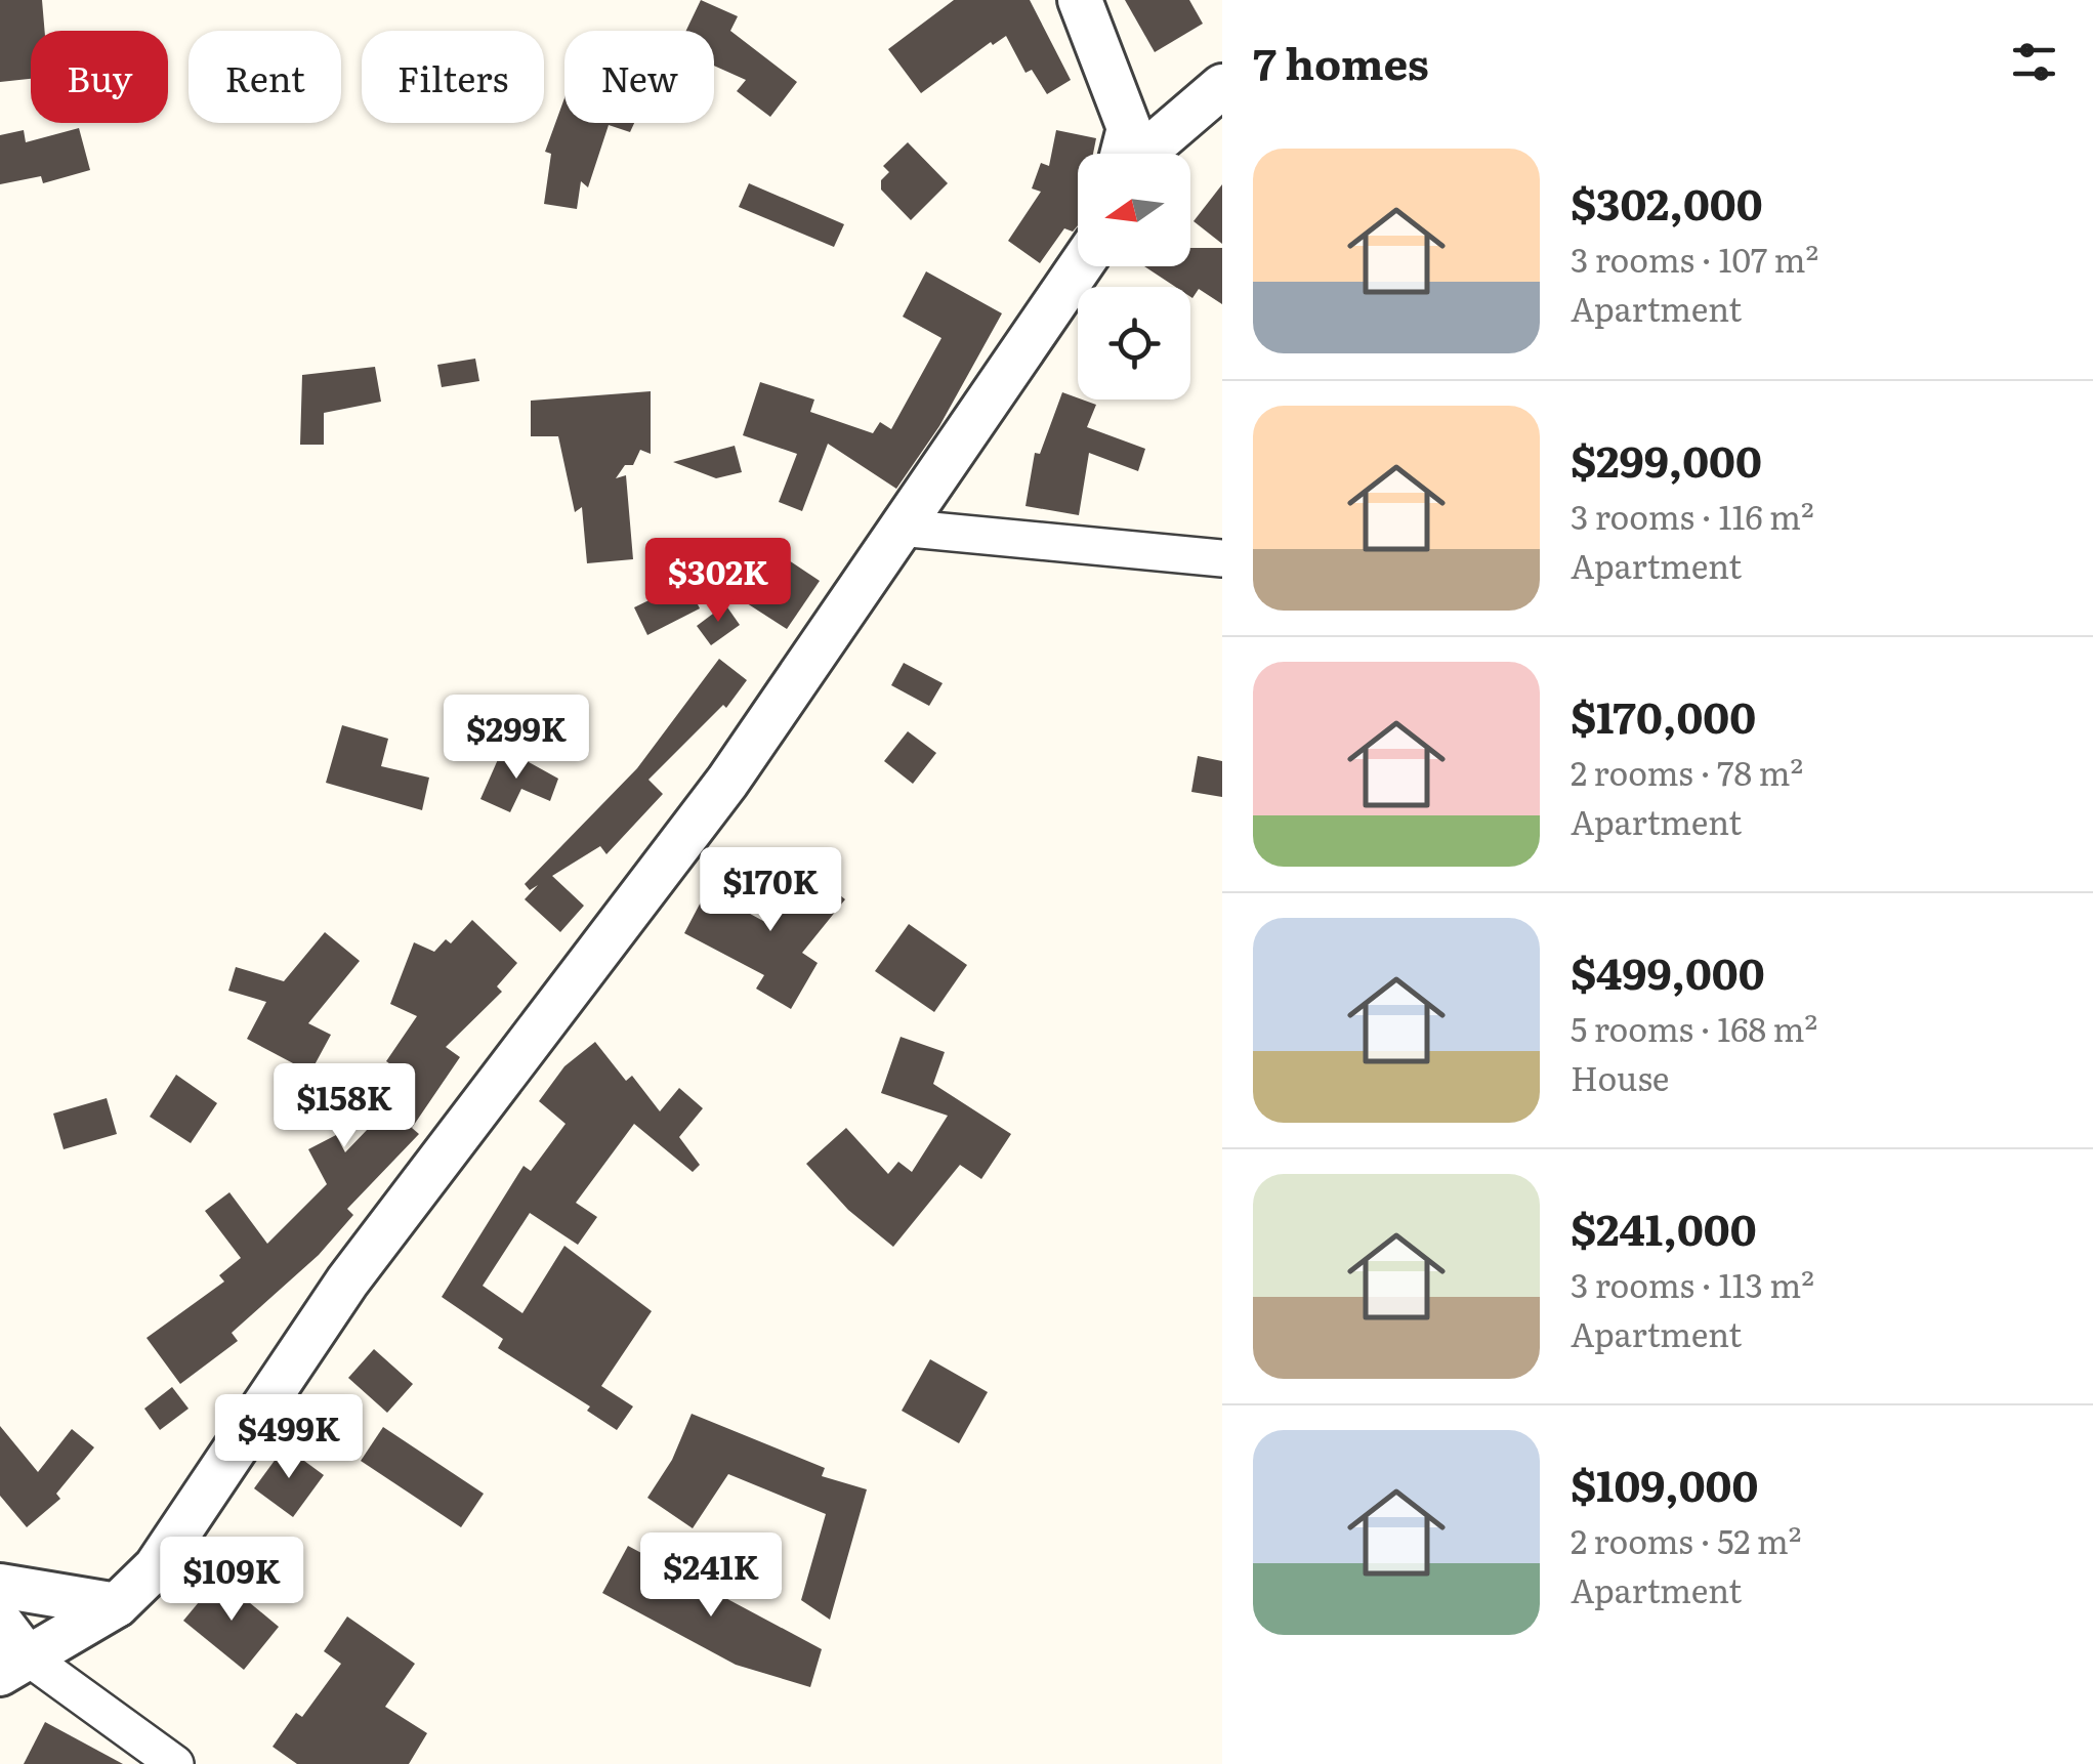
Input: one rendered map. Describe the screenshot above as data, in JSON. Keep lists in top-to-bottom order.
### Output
{
  "north": "left",
  "page": {
    "heading": "7 homes",
    "chip": [
      "Buy",
      "Rent",
      "Filters",
      "New"
    ],
    "list": [
      {
        "name": "$302,000",
        "note": "3 rooms · 107 m² · Apartment"
      },
      {
        "name": "$299,000",
        "note": "3 rooms · 116 m² · Apartment"
      },
      {
        "name": "$170,000",
        "note": "2 rooms · 78 m² · Apartment"
      },
      {
        "name": "$499,000",
        "note": "5 rooms · 168 m² · House"
      },
      {
        "name": "$241,000",
        "note": "3 rooms · 113 m² · Apartment"
      },
      {
        "name": "$109,000",
        "note": "2 rooms · 52 m² · Apartment"
      }
    ],
    "price": [
      "$302K",
      "$299K",
      "$170K",
      "$158K",
      "$499K",
      "$241K",
      "$109K"
    ]
  }
}
